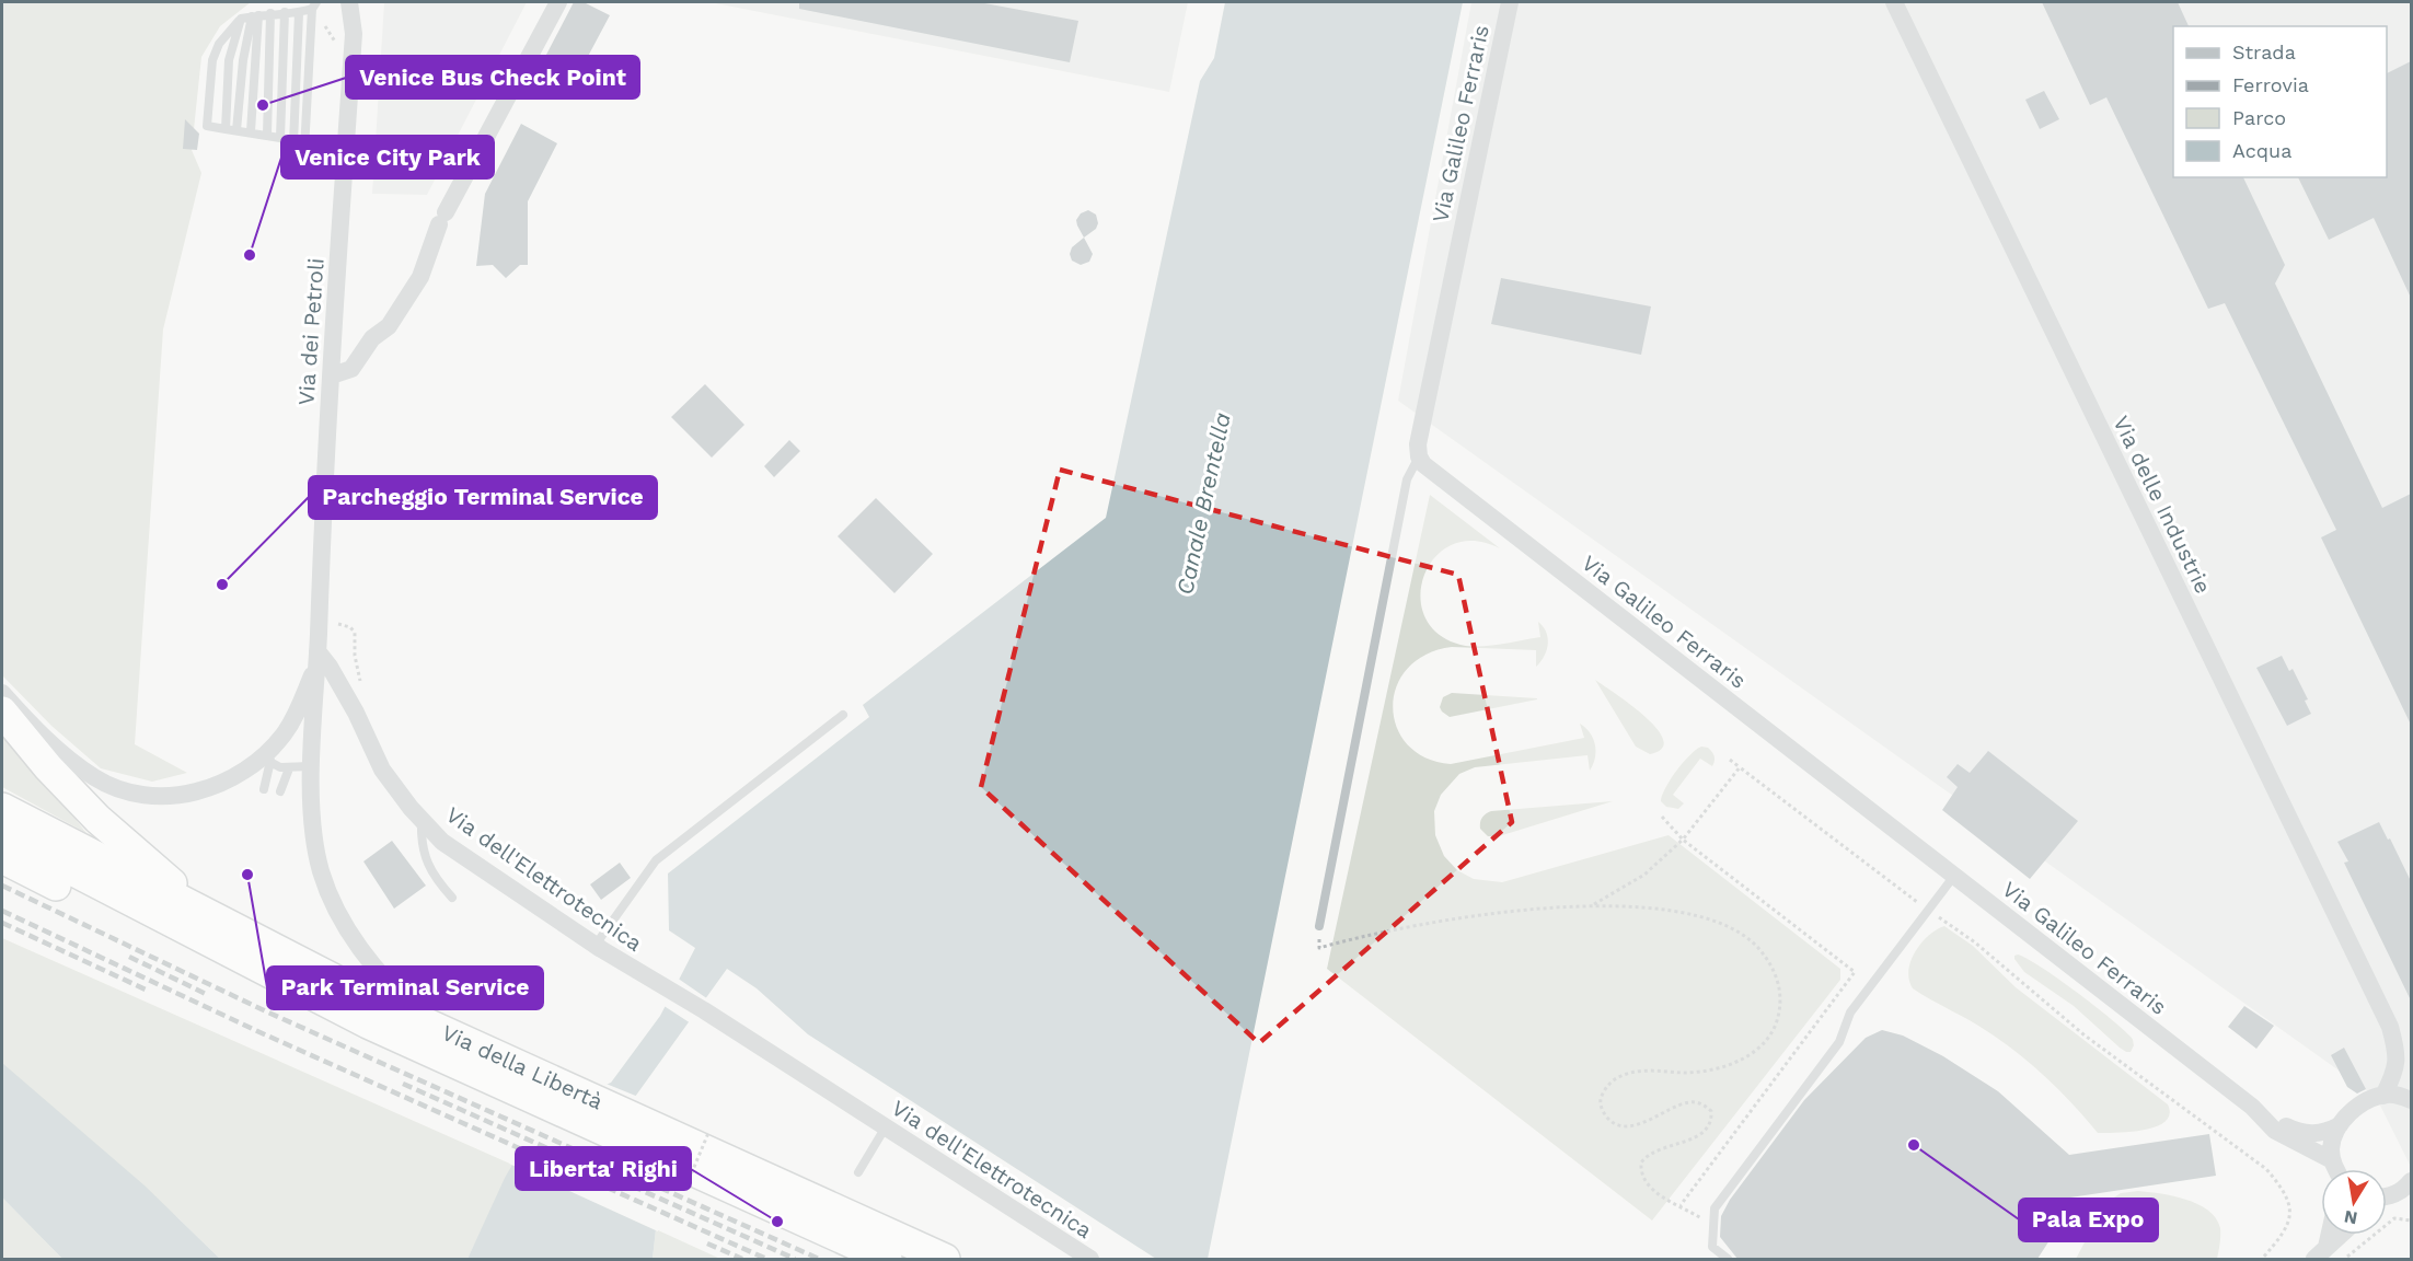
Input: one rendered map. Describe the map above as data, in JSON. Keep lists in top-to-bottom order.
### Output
{
  "streets": {
    "highway": ["Via della Libertà"],
    "street": [
      "Via Galileo Ferraris",
      "Via dei Petroli",
      "Via delle Industrie",
      "Via dell'Elettrotecnica"
    ]
  },
  "crossings": [
    ["Via dei Petroli", "Via dell'Elettrotecnica"],
    ["Via dei Petroli", "Via della Libertà"]
  ],
  "water": ["Canale Brentella"],
  "places": [
    "Venice Bus Check Point",
    "Venice City Park",
    "Parcheggio Terminal Service",
    "Park Terminal Service",
    "Pala Expo",
    "Liberta' Righi"
  ],
  "legend": [
    "Strada",
    "Ferrovia",
    "Parco",
    "Acqua"
  ],
  "north": "bottom"
}
